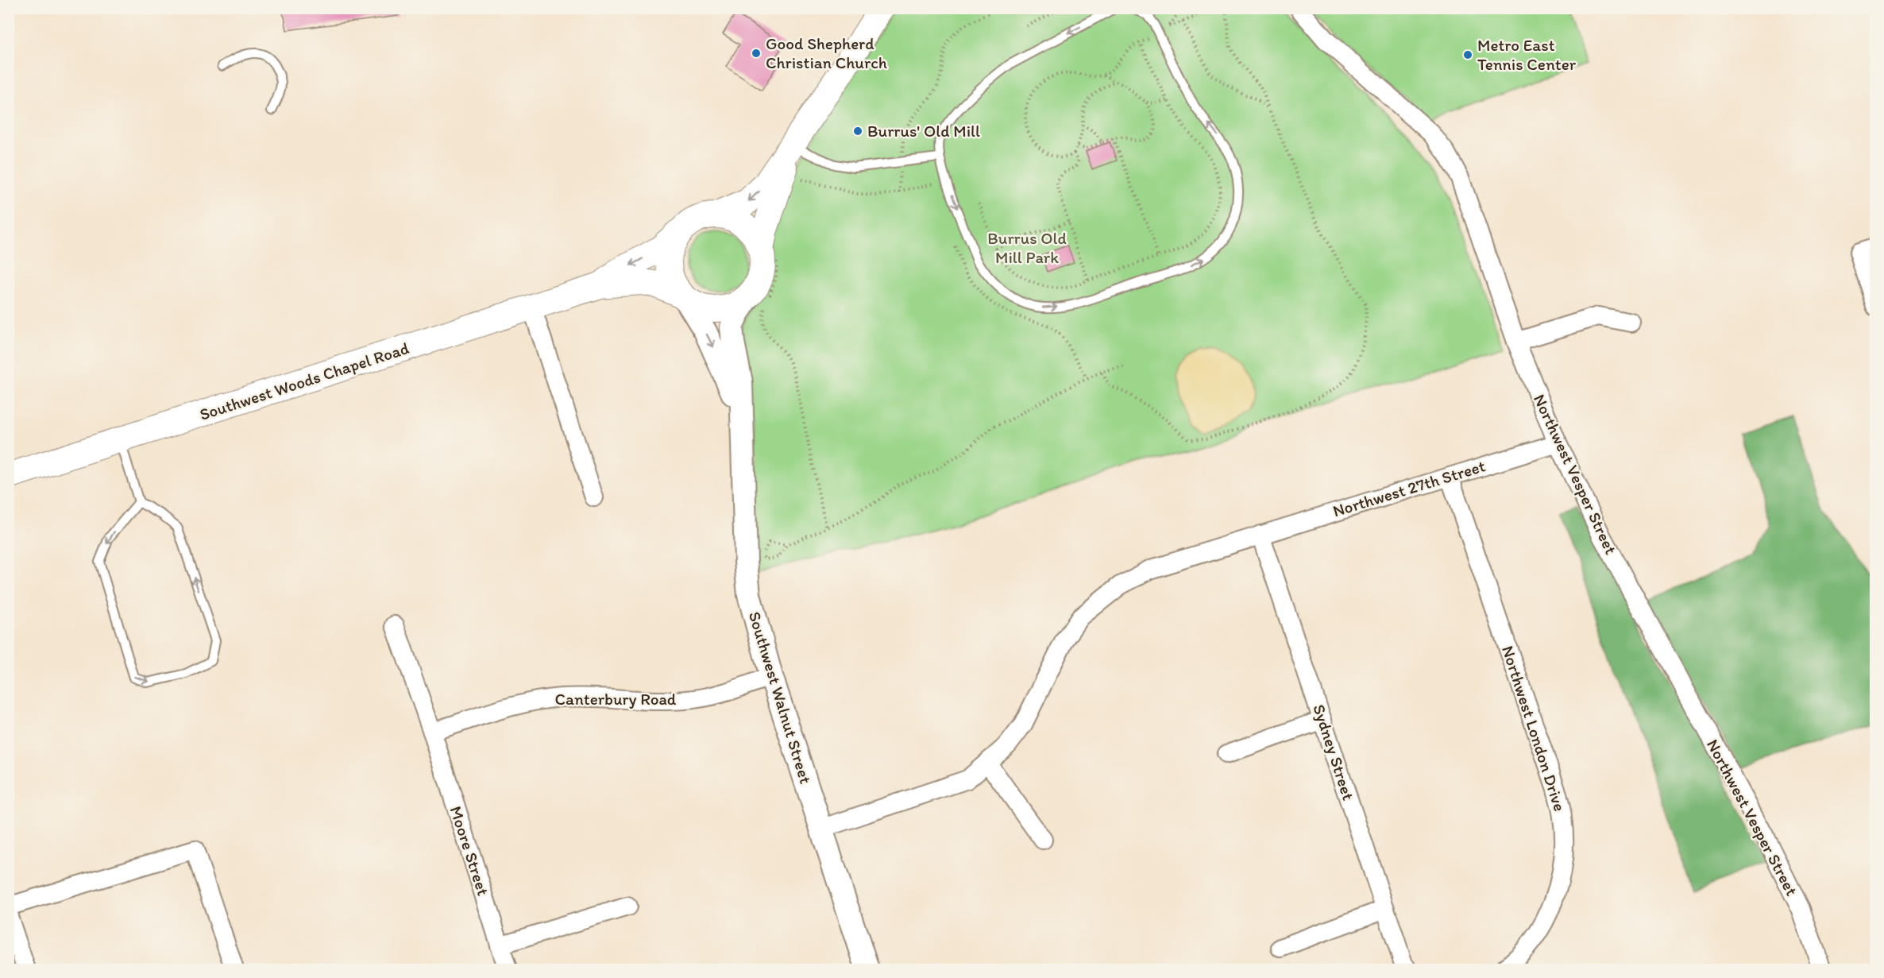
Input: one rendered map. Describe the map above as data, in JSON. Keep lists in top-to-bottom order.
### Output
{
  "streets": {
    "main road": ["Southwest Woods Chapel Road"],
    "street": [
      "Northwest Vesper Street",
      "Northwest 27th Street",
      "Southwest Walnut Street",
      "Canterbury Road",
      "Northwest London Drive",
      "Sydney Street",
      "Moore Street"
    ]
  },
  "crossings": [
    ["Southwest Woods Chapel Road", "Southwest Walnut Street"],
    ["Northwest Vesper Street", "Northwest 27th Street"],
    ["Northwest 27th Street", "Southwest Walnut Street"],
    ["Northwest 27th Street", "Northwest London Drive"],
    ["Northwest 27th Street", "Sydney Street"],
    ["Southwest Walnut Street", "Canterbury Road"],
    ["Canterbury Road", "Moore Street"]
  ],
  "parks": ["Burrus Old Mill Park"],
  "places": ["Good Shepherd Christian Church", "Metro East Tennis Center", "Burrus' Old Mill"]
}
